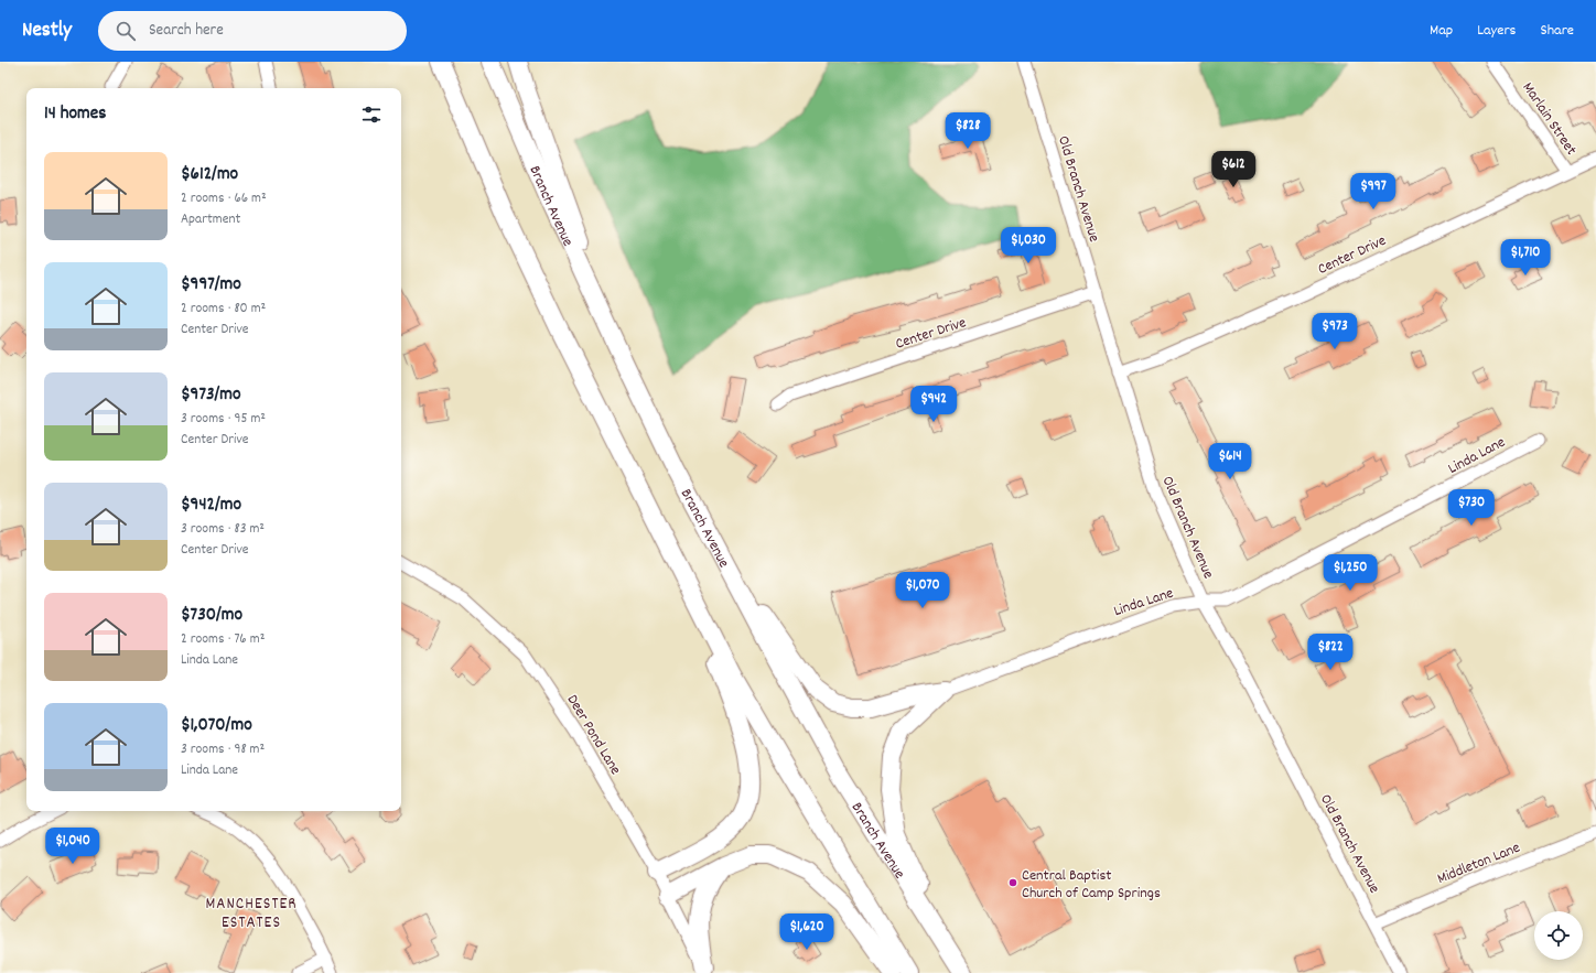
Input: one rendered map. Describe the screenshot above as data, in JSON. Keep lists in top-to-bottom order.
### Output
{
  "streets": {
    "highway": ["Branch Avenue"],
    "street": [
      "Marlain Street",
      "Old Branch Avenue",
      "Center Drive",
      "Linda Lane",
      "Deer Pond Lane",
      "Middleton Lane"
    ]
  },
  "crossings": [
    ["Marlain Street", "Center Drive"],
    ["Old Branch Avenue", "Center Drive"],
    ["Old Branch Avenue", "Linda Lane"],
    ["Old Branch Avenue", "Middleton Lane"]
  ],
  "districts": ["MANCHESTER ESTATES"],
  "places": ["Central Baptist Church of Camp Springs"],
  "page": {
    "header": "Nestly",
    "search": "Search here",
    "nav": ["Map", "Layers", "Share"],
    "heading": "14 homes",
    "price": [
      "$828",
      "$612",
      "$997",
      "$1,030",
      "$1,710",
      "$973",
      "$942",
      "$614",
      "$730",
      "$1,250",
      "$1,070",
      "$822",
      "$1,040",
      "$1,620"
    ],
    "list": [
      {
        "name": "$612/mo",
        "note": "2 rooms · 66 m² · Apartment"
      },
      {
        "name": "$997/mo",
        "note": "2 rooms · 80 m² · Center Drive"
      },
      {
        "name": "$973/mo",
        "note": "3 rooms · 95 m² · Center Drive"
      },
      {
        "name": "$942/mo",
        "note": "3 rooms · 83 m² · Center Drive"
      },
      {
        "name": "$730/mo",
        "note": "2 rooms · 76 m² · Linda Lane"
      },
      {
        "name": "$1,070/mo",
        "note": "3 rooms · 98 m² · Linda Lane"
      }
    ]
  }
}
